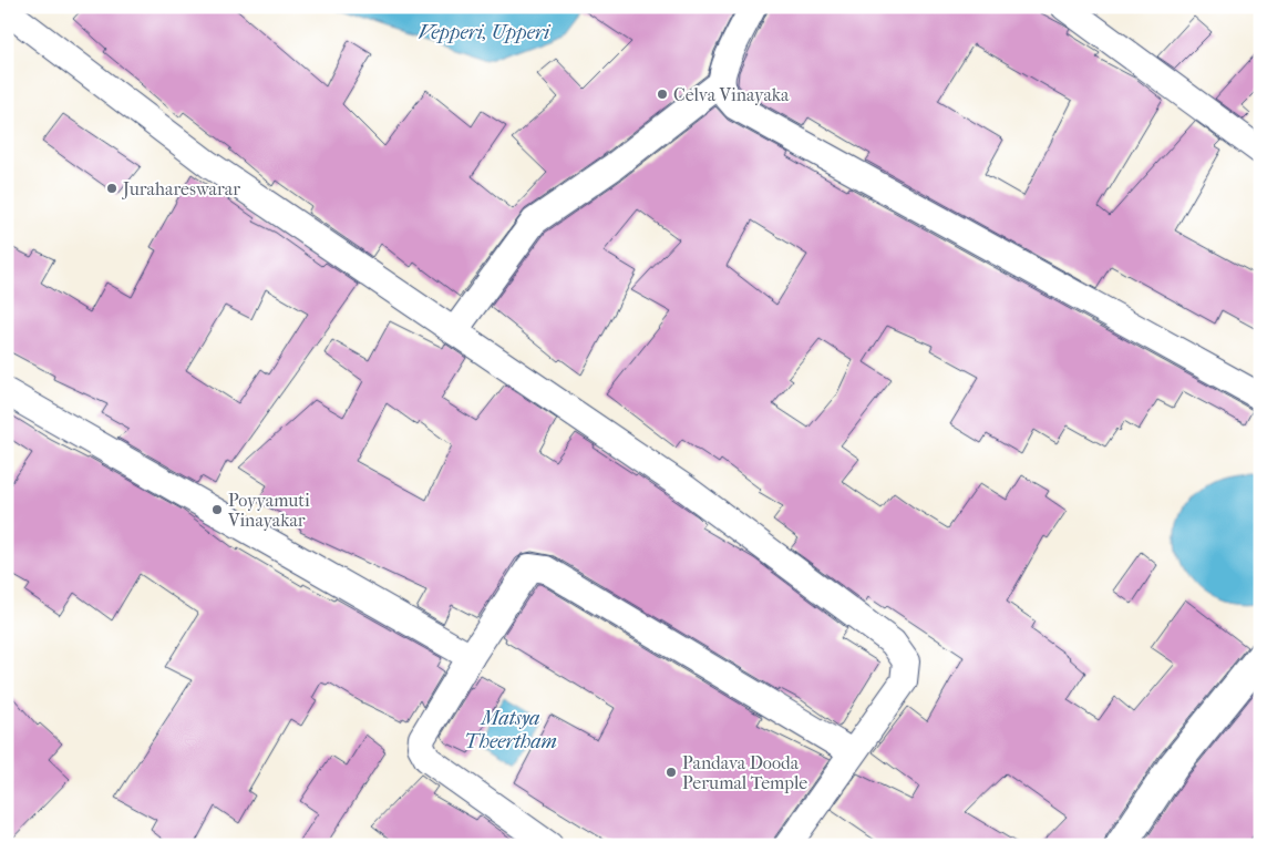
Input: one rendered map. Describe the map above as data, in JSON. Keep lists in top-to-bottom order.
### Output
{
  "water": ["Vepperi, Upperi", "Matsya Theertham"],
  "places": [
    "Celva Vinayaka",
    "Jurahareswarar",
    "Poyyamuti Vinayakar",
    "Pandava Dooda Perumal Temple"
  ]
}
